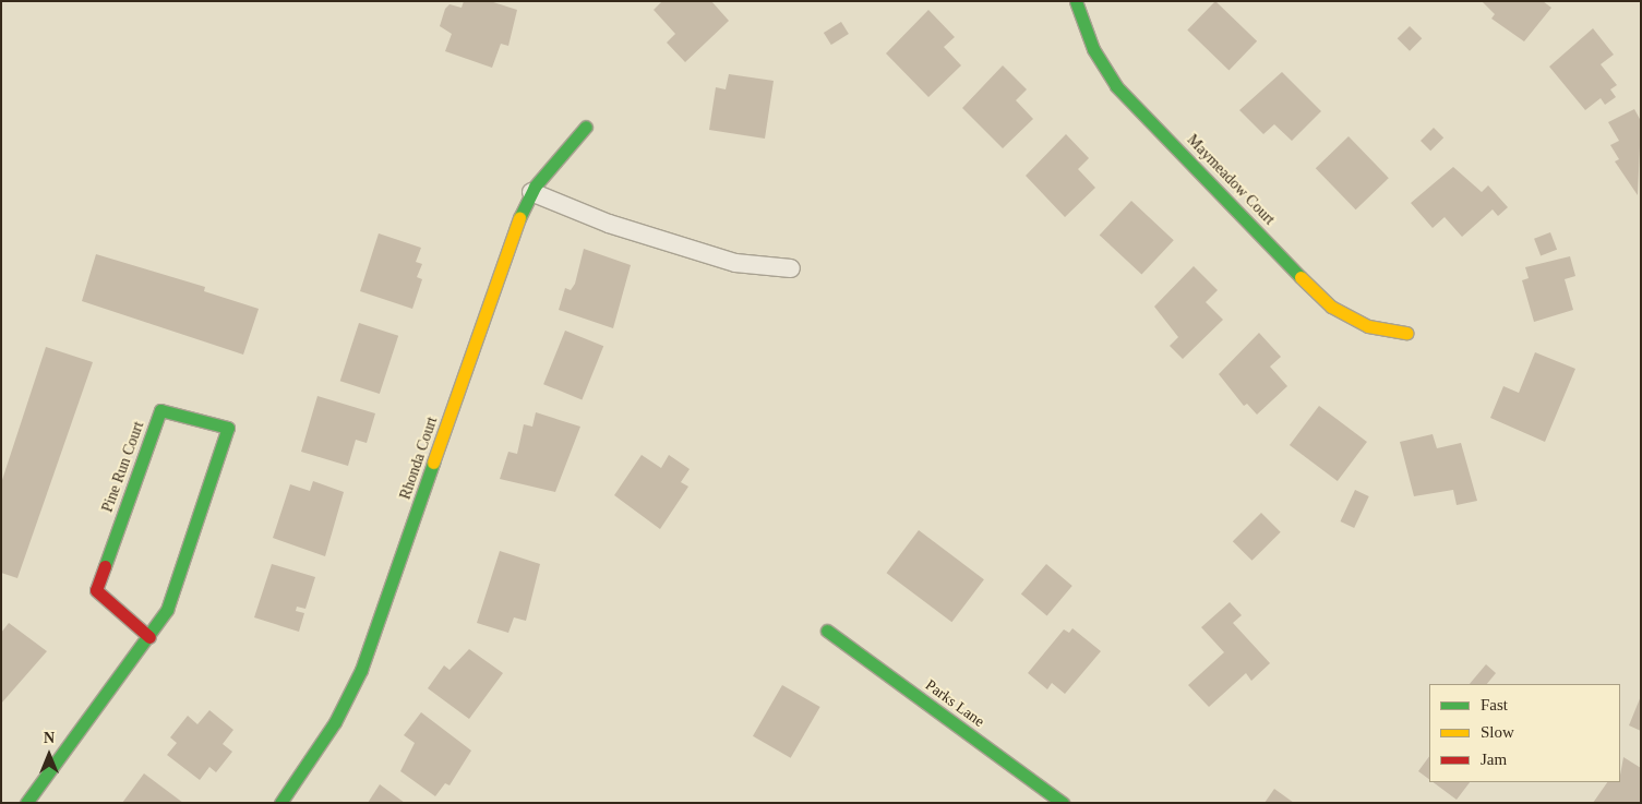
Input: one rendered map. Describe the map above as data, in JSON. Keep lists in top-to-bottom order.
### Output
{
  "streets": {
    "street": [
      "Maymeadow Court",
      "Rhonda Court",
      "Pine Run Court",
      "Parks Lane"
    ]
  },
  "legend": ["Fast", "Slow", "Jam"],
  "north": "top"
}
